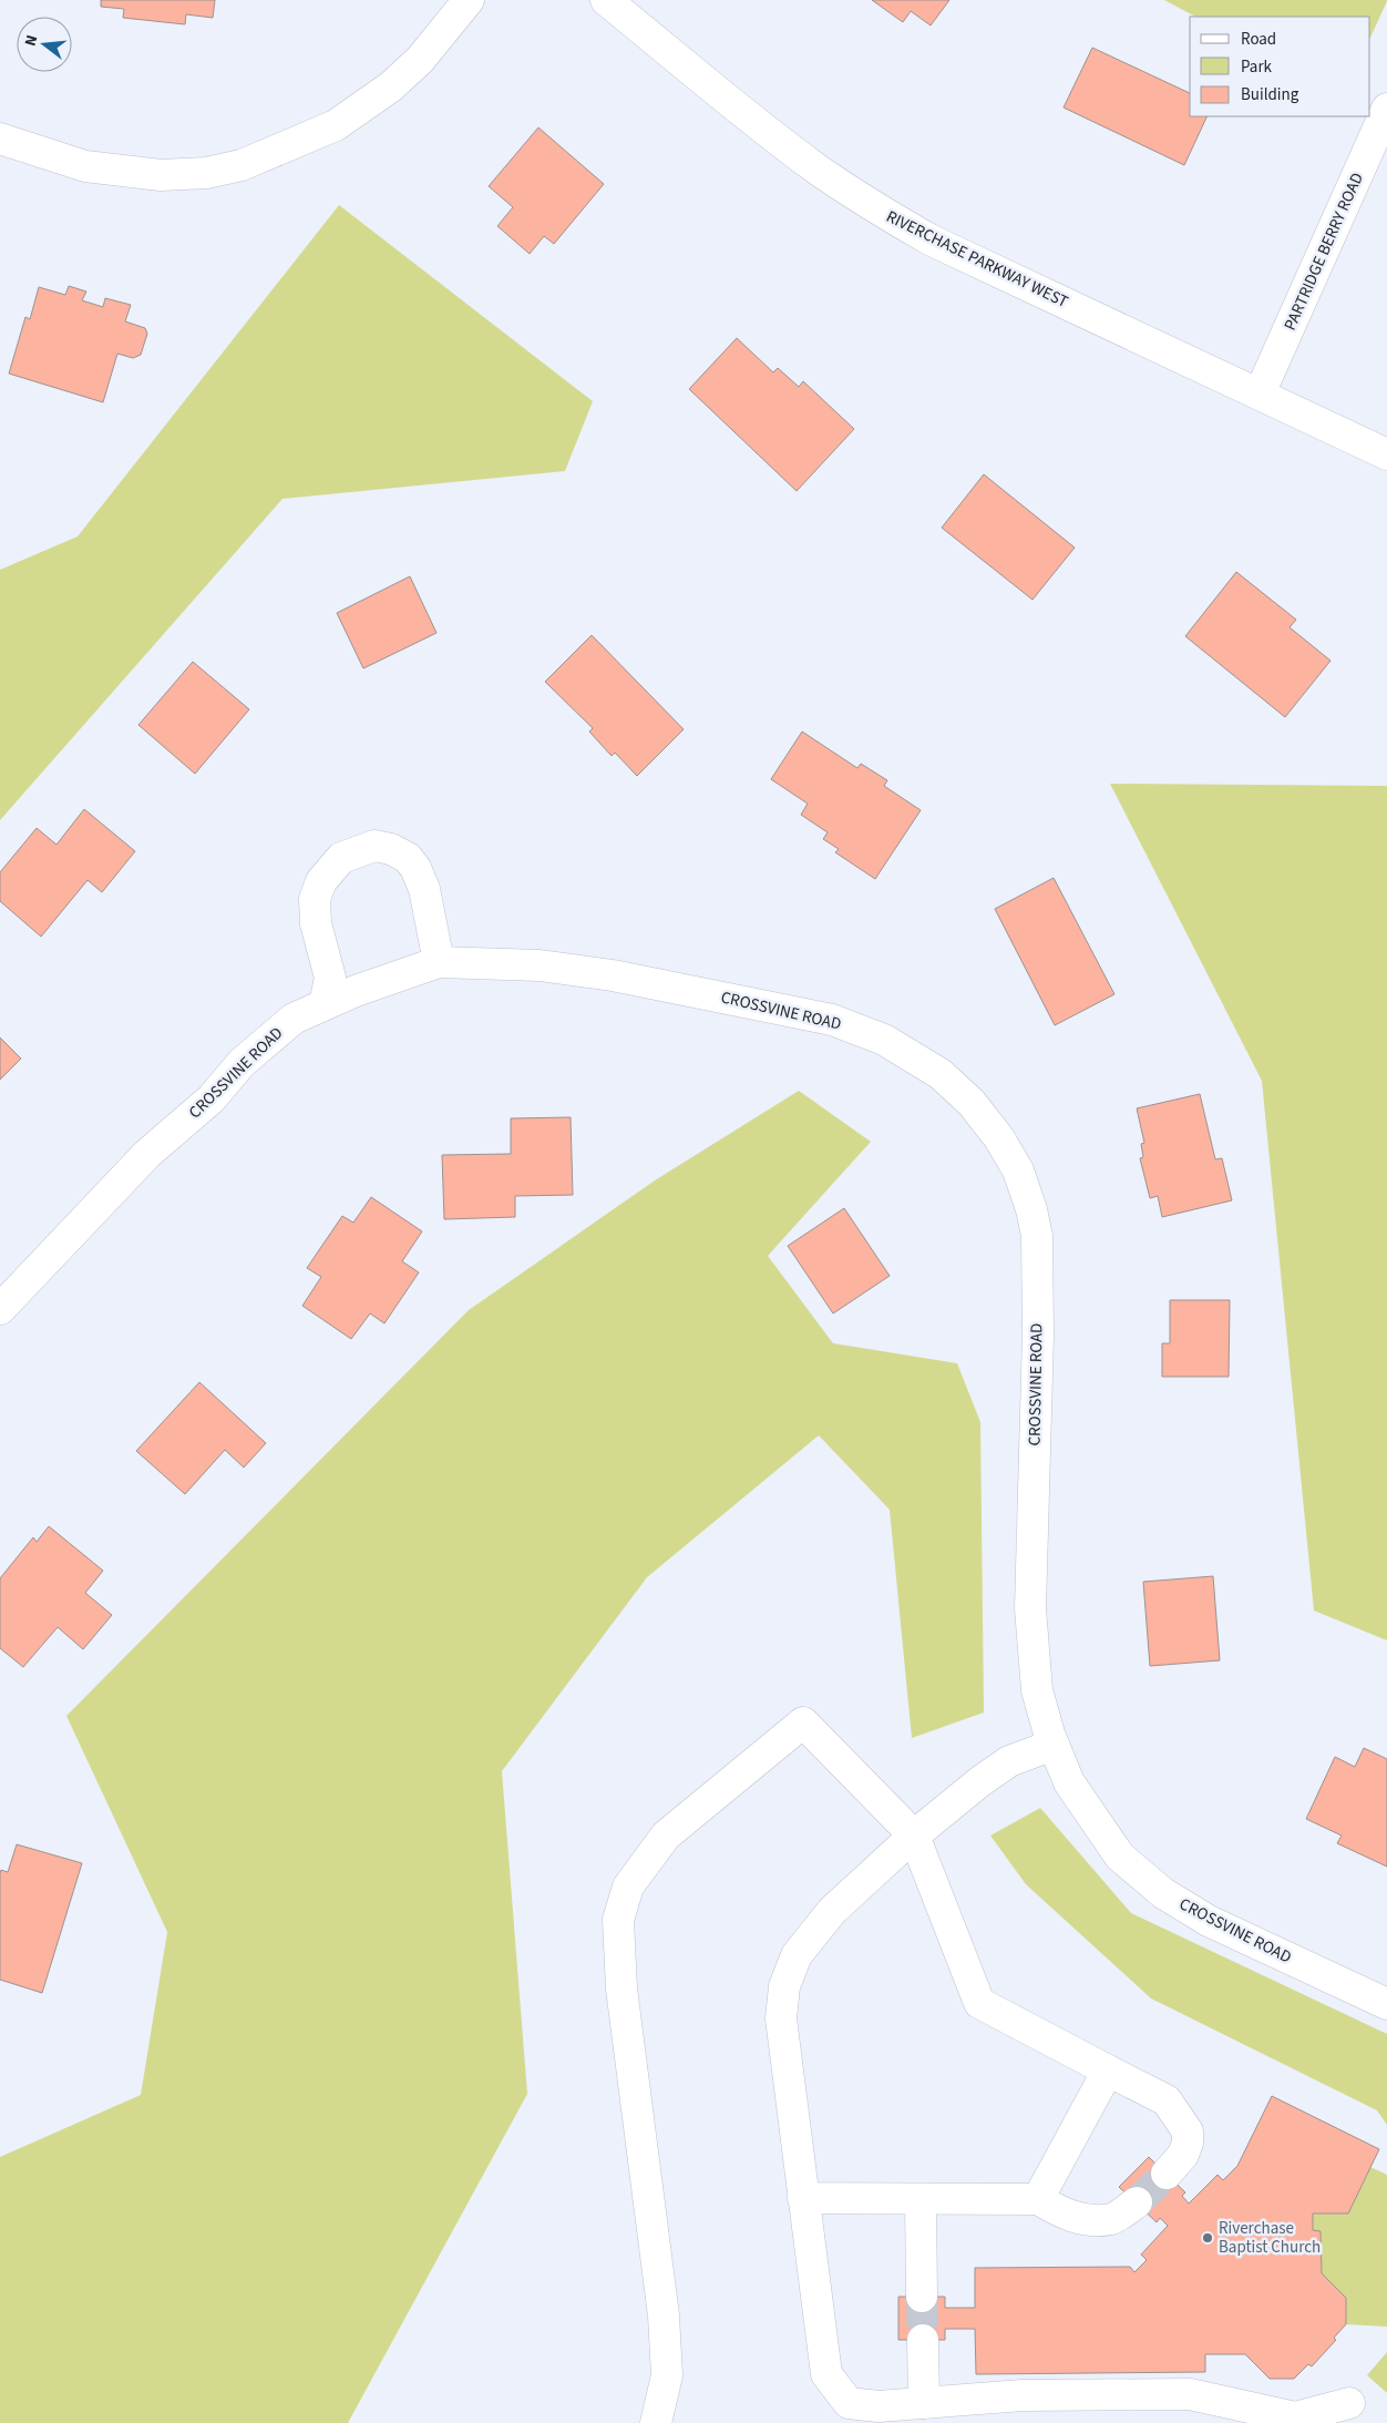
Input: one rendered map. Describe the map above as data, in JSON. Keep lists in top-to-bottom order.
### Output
{
  "streets": {
    "street": ["PARTRIDGE BERRY ROAD", "RIVERCHASE PARKWAY WEST", "CROSSVINE ROAD"]
  },
  "crossings": [
    ["PARTRIDGE BERRY ROAD", "RIVERCHASE PARKWAY WEST"]
  ],
  "places": ["Riverchase Baptist Church"],
  "legend": ["Road", "Park", "Building"],
  "north": "left"
}
